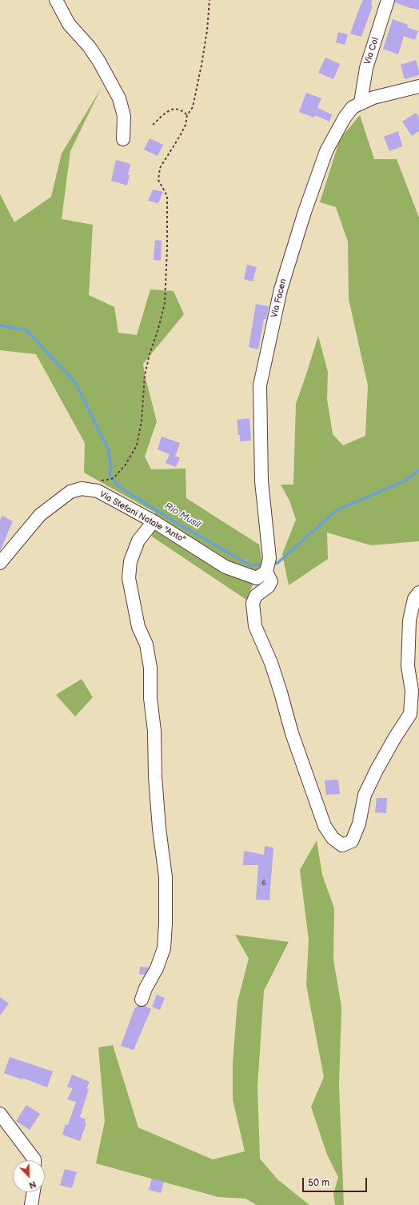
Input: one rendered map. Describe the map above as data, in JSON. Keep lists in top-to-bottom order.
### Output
{
  "streets": {
    "street": ["Via Col", "Via Facen", "Via Stefani Natale \"Anto\""]
  },
  "crossings": [
    ["Via Col", "Via Facen"],
    ["Via Facen", "Via Stefani Natale \"Anto\""]
  ],
  "water": ["Rio Musil"],
  "house_numbers": ["6"],
  "scale_bar": "50 m",
  "north": "bottom right"
}
